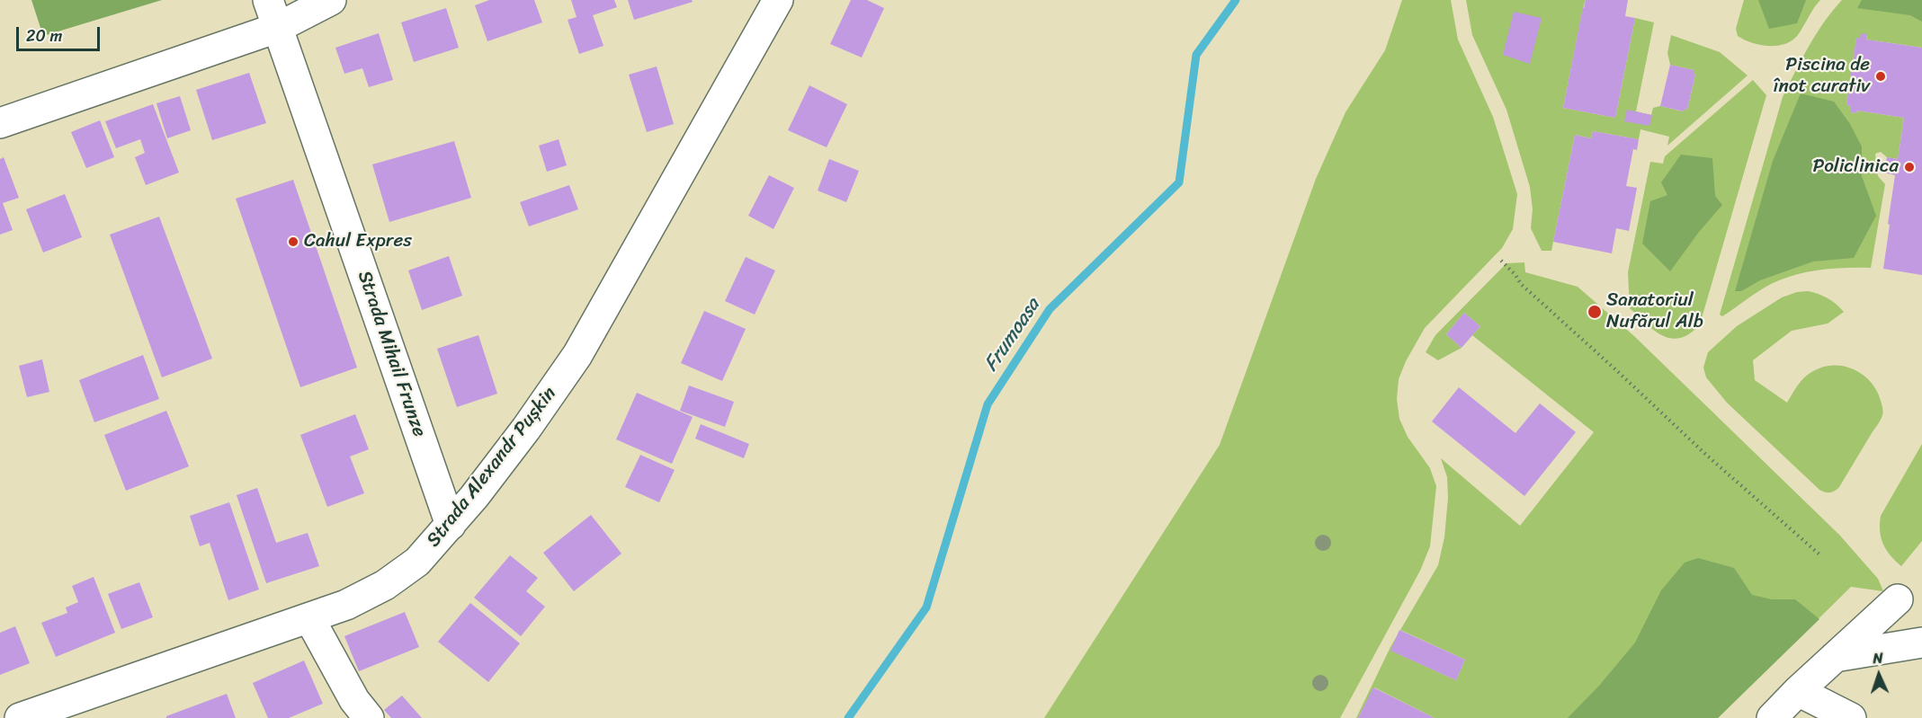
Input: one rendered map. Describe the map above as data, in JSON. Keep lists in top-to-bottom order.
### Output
{
  "streets": {
    "street": ["Strada Mihail Frunze", "Strada Alexandr Pușkin"]
  },
  "crossings": [
    ["Strada Mihail Frunze", "Strada Alexandr Pușkin"]
  ],
  "water": ["Frumoasa"],
  "places": [
    "Piscina de înot curativ",
    "Policlinica",
    "Cahul Expres",
    "Sanatoriul Nufărul Alb"
  ],
  "scale_bar": "20 m",
  "north": "top"
}
